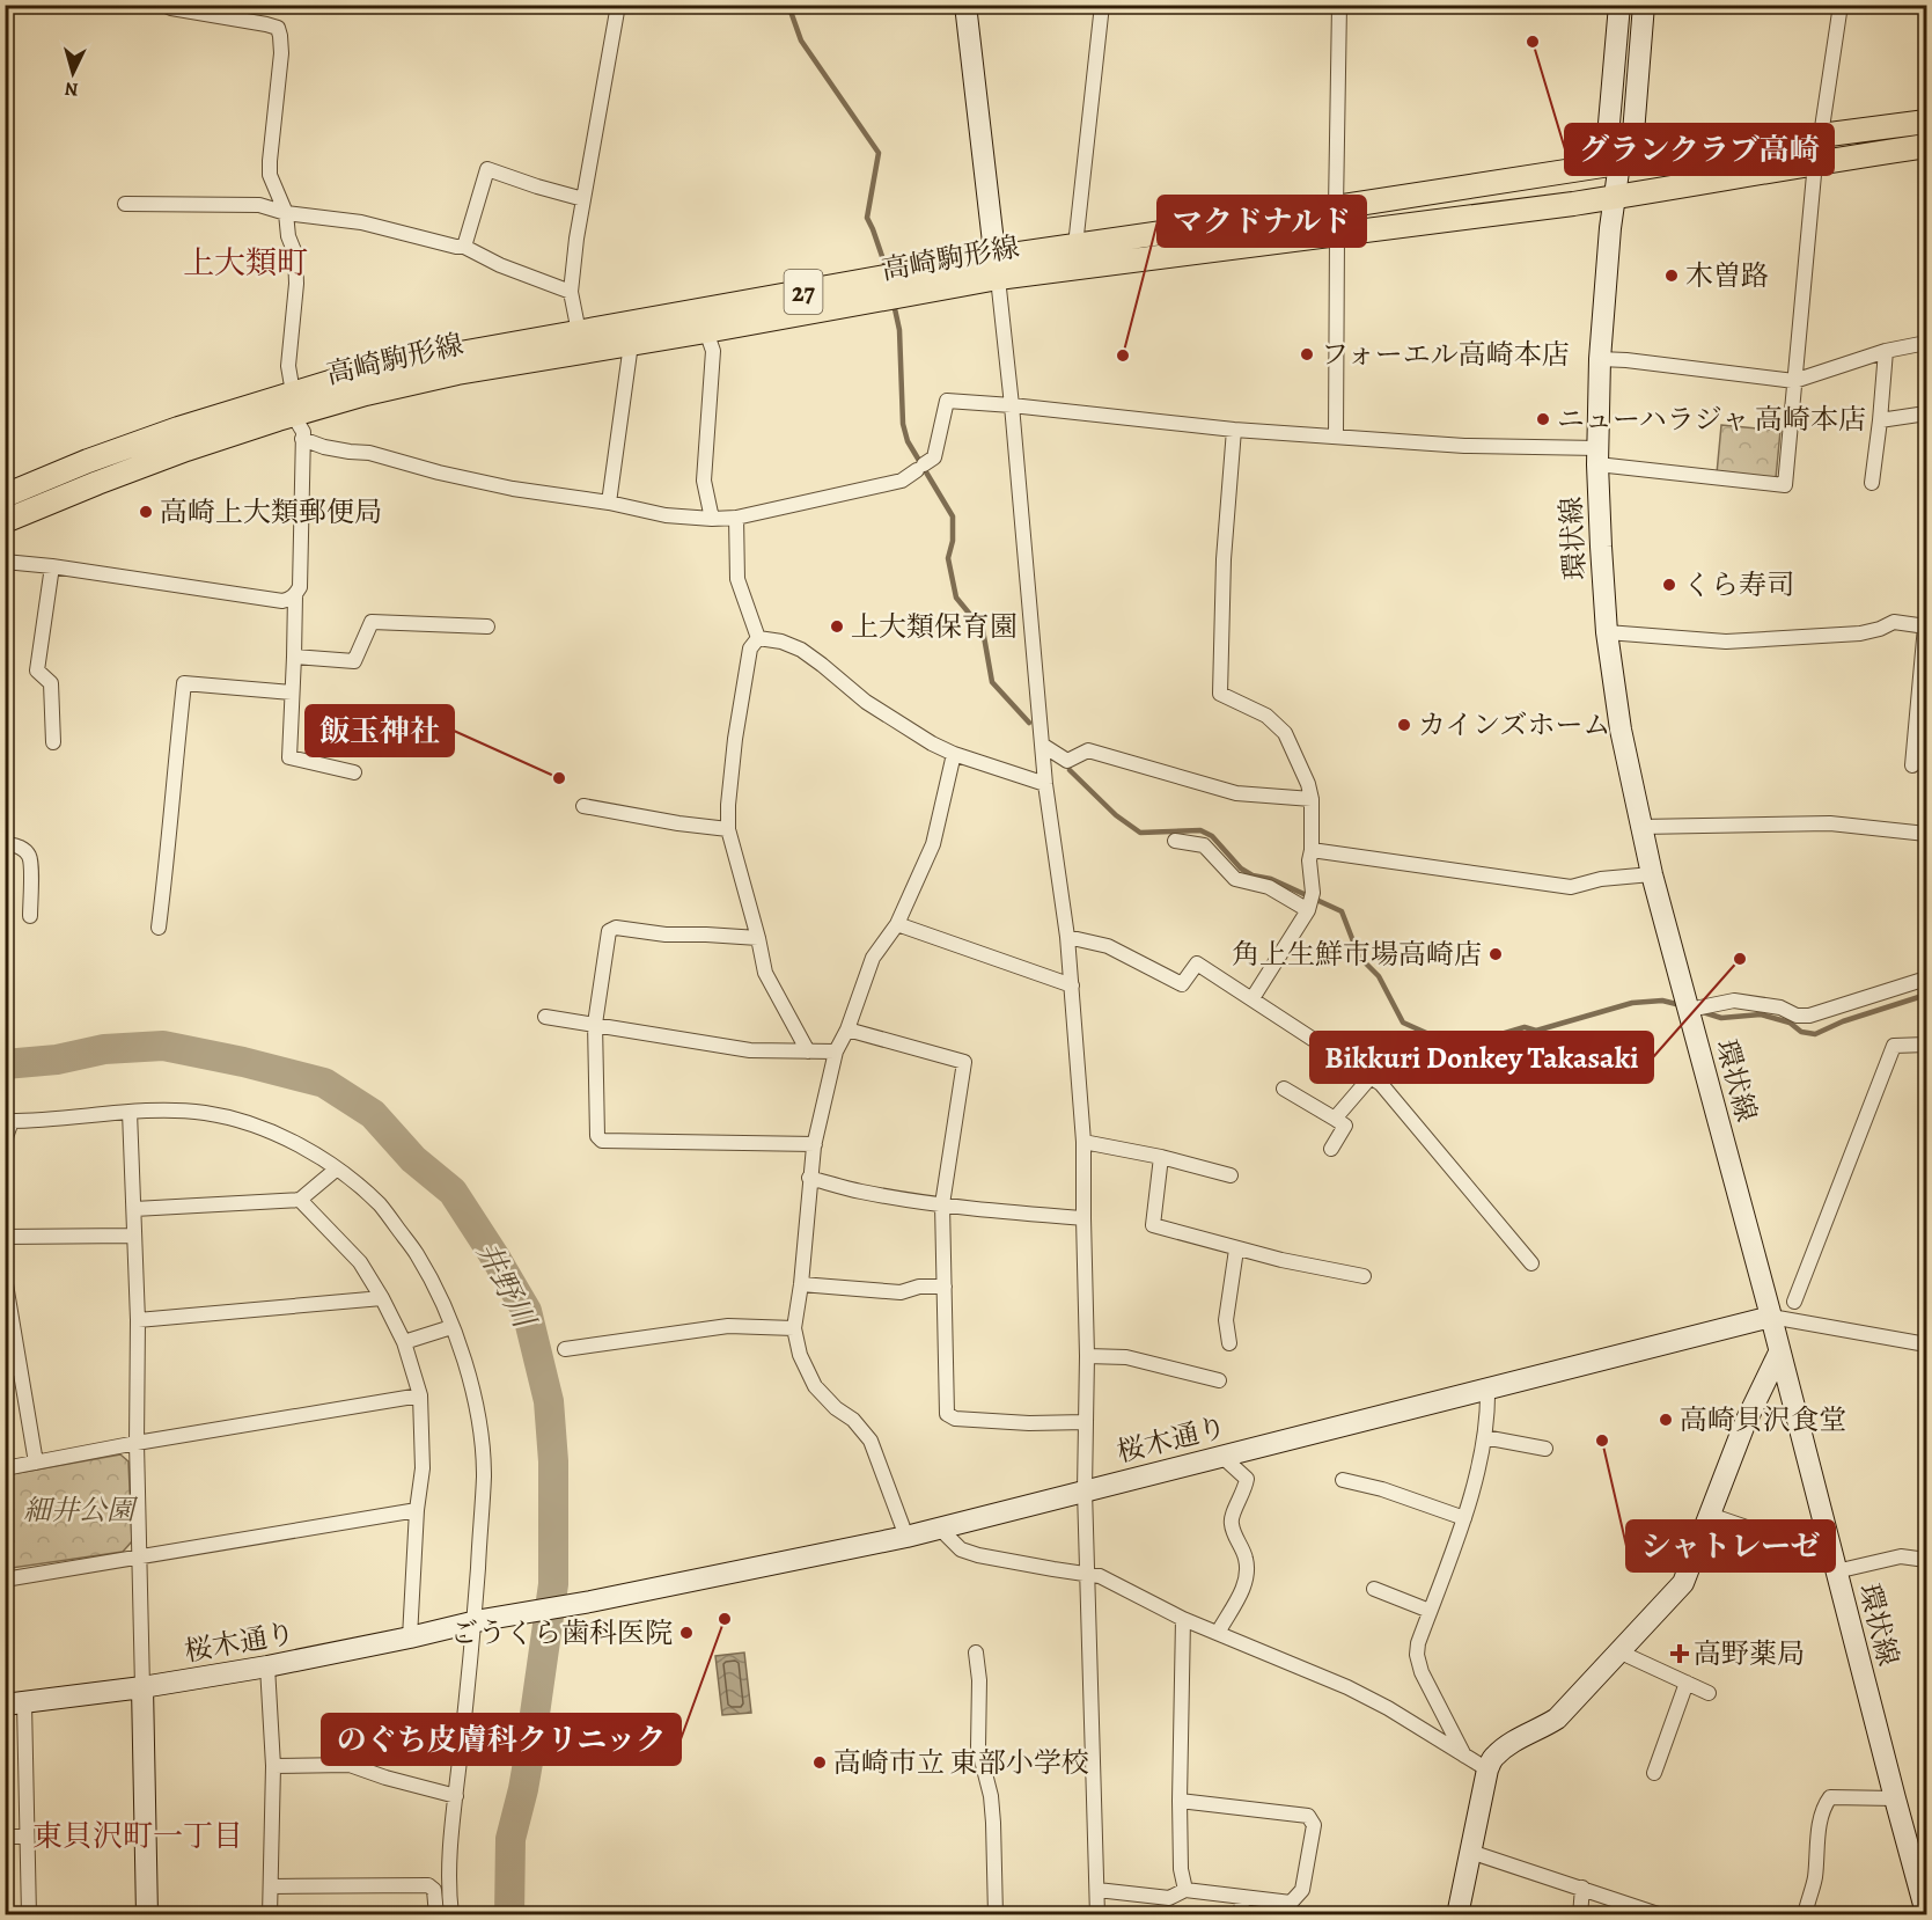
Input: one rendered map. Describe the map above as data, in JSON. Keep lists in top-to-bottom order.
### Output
{
  "streets": {
    "main road": ["高崎駒形線", "27"],
    "street": ["環状線", "桜木通り"]
  },
  "crossings": [
    ["高崎駒形線", "環状線"],
    ["環状線", "桜木通り"]
  ],
  "districts": ["上大類町", "東貝沢町一丁目"],
  "water": ["井野川"],
  "parks": ["細井公園"],
  "places": {
    "other": [
      "グランクラブ高崎",
      "木曽路",
      "フォーエル高崎本店",
      "マクドナルド",
      "ニューハラジャ 高崎本店",
      "高崎上大類郵便局",
      "くら寿司",
      "上大類保育園",
      "カインズホーム",
      "飯玉神社",
      "角上生鮮市場高崎店",
      "Bikkuri Donkey Takasaki",
      "高崎貝沢食堂",
      "シャトレーゼ",
      "のぐち皮膚科クリニック",
      "ごうくら歯科医院",
      "高崎市立 東部小学校"
    ],
    "health": ["高野薬局"]
  },
  "north": "bottom"
}
